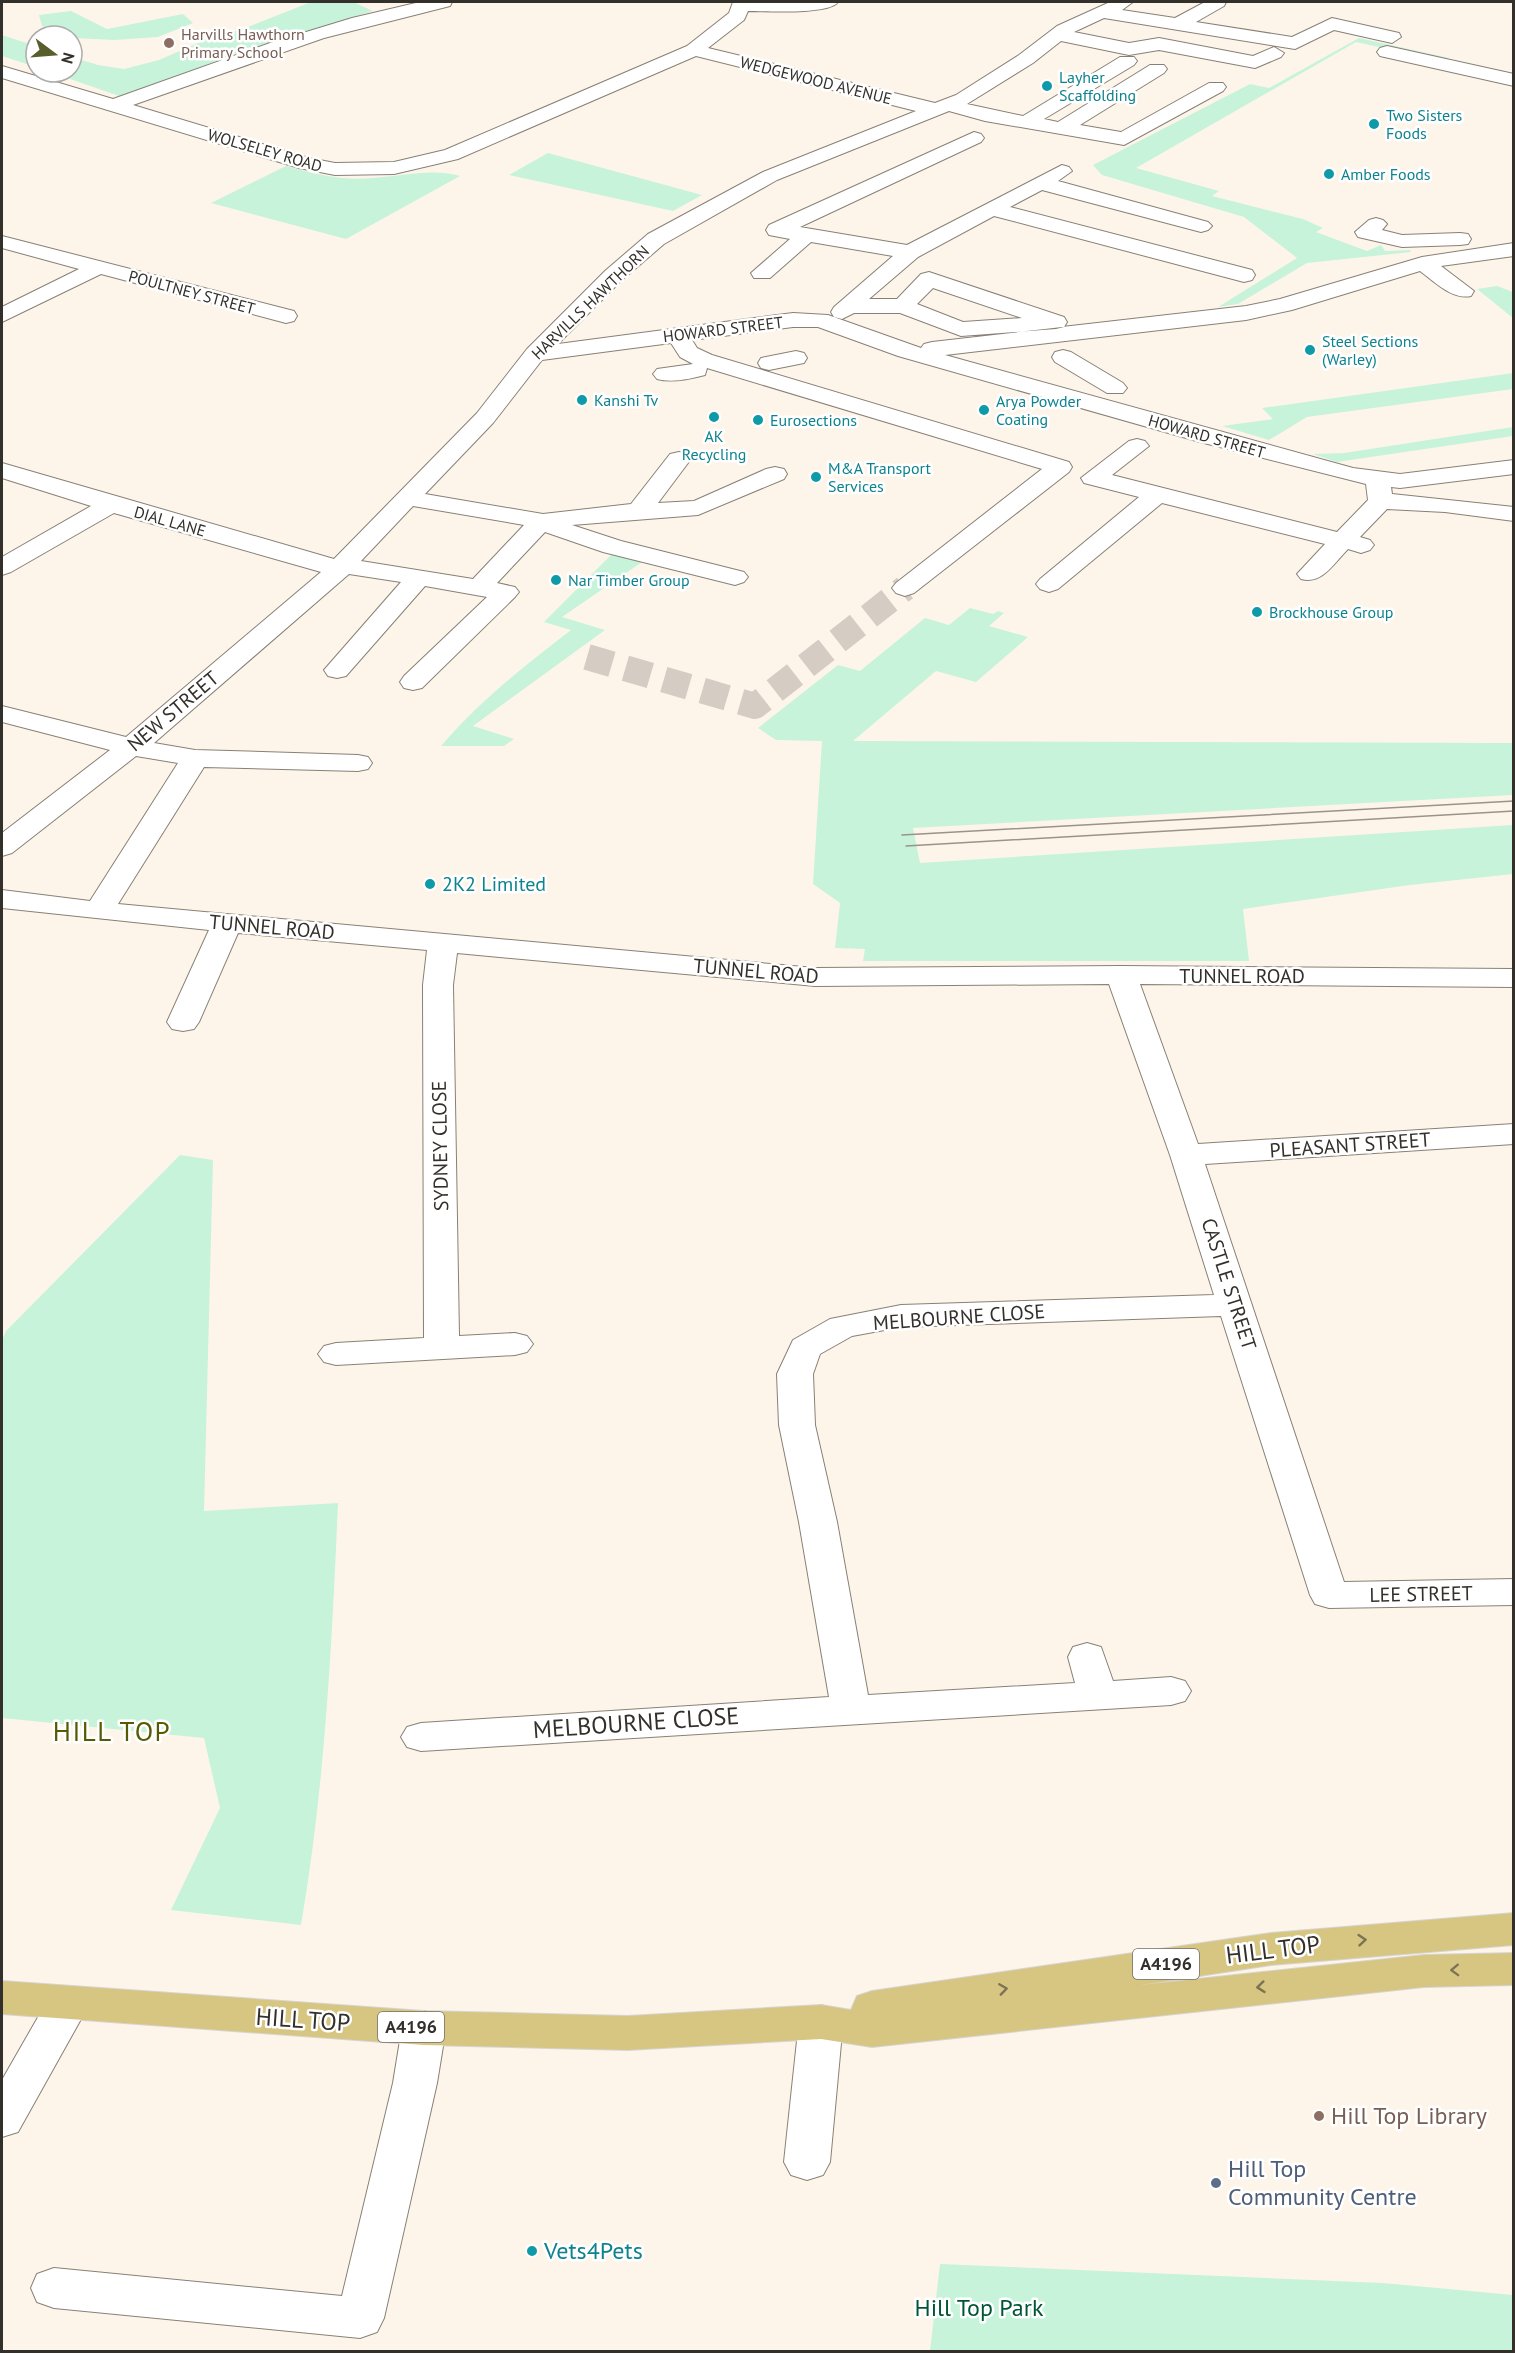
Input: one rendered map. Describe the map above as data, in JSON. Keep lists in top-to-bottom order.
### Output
{
  "streets": {
    "main road": ["HILL TOP", "A4196"],
    "street": [
      "WEDGEWOOD AVENUE",
      "WOLSELEY ROAD",
      "POULTNEY STREET",
      "HARVILLS HAWTHORN",
      "HOWARD STREET",
      "DIAL LANE",
      "NEW STREET",
      "TUNNEL ROAD",
      "PLEASANT STREET",
      "SYDNEY CLOSE",
      "CASTLE STREET",
      "MELBOURNE CLOSE",
      "LEE STREET"
    ]
  },
  "crossings": [
    ["WEDGEWOOD AVENUE", "WOLSELEY ROAD"],
    ["WEDGEWOOD AVENUE", "HARVILLS HAWTHORN"],
    ["HARVILLS HAWTHORN", "HOWARD STREET"],
    ["HARVILLS HAWTHORN", "DIAL LANE"],
    ["HARVILLS HAWTHORN", "NEW STREET"],
    ["DIAL LANE", "NEW STREET"],
    ["TUNNEL ROAD", "SYDNEY CLOSE"],
    ["TUNNEL ROAD", "CASTLE STREET"],
    ["PLEASANT STREET", "CASTLE STREET"],
    ["CASTLE STREET", "MELBOURNE CLOSE"],
    ["CASTLE STREET", "LEE STREET"]
  ],
  "districts": ["HILL TOP"],
  "parks": ["Hill Top Park"],
  "places": [
    "Harvills Hawthorn Primary School",
    "Layher Scaffolding",
    "Two Sisters Foods",
    "Amber Foods",
    "Steel Sections (Warley)",
    "Kanshi Tv",
    "Arya Powder Coating",
    "AK Recycling",
    "Eurosections",
    "M&A Transport Services",
    "Nar Timber Group",
    "Brockhouse Group",
    "2K2 Limited",
    "Hill Top Library",
    "Hill Top Community Centre",
    "Vets4Pets"
  ],
  "north": "right"
}
